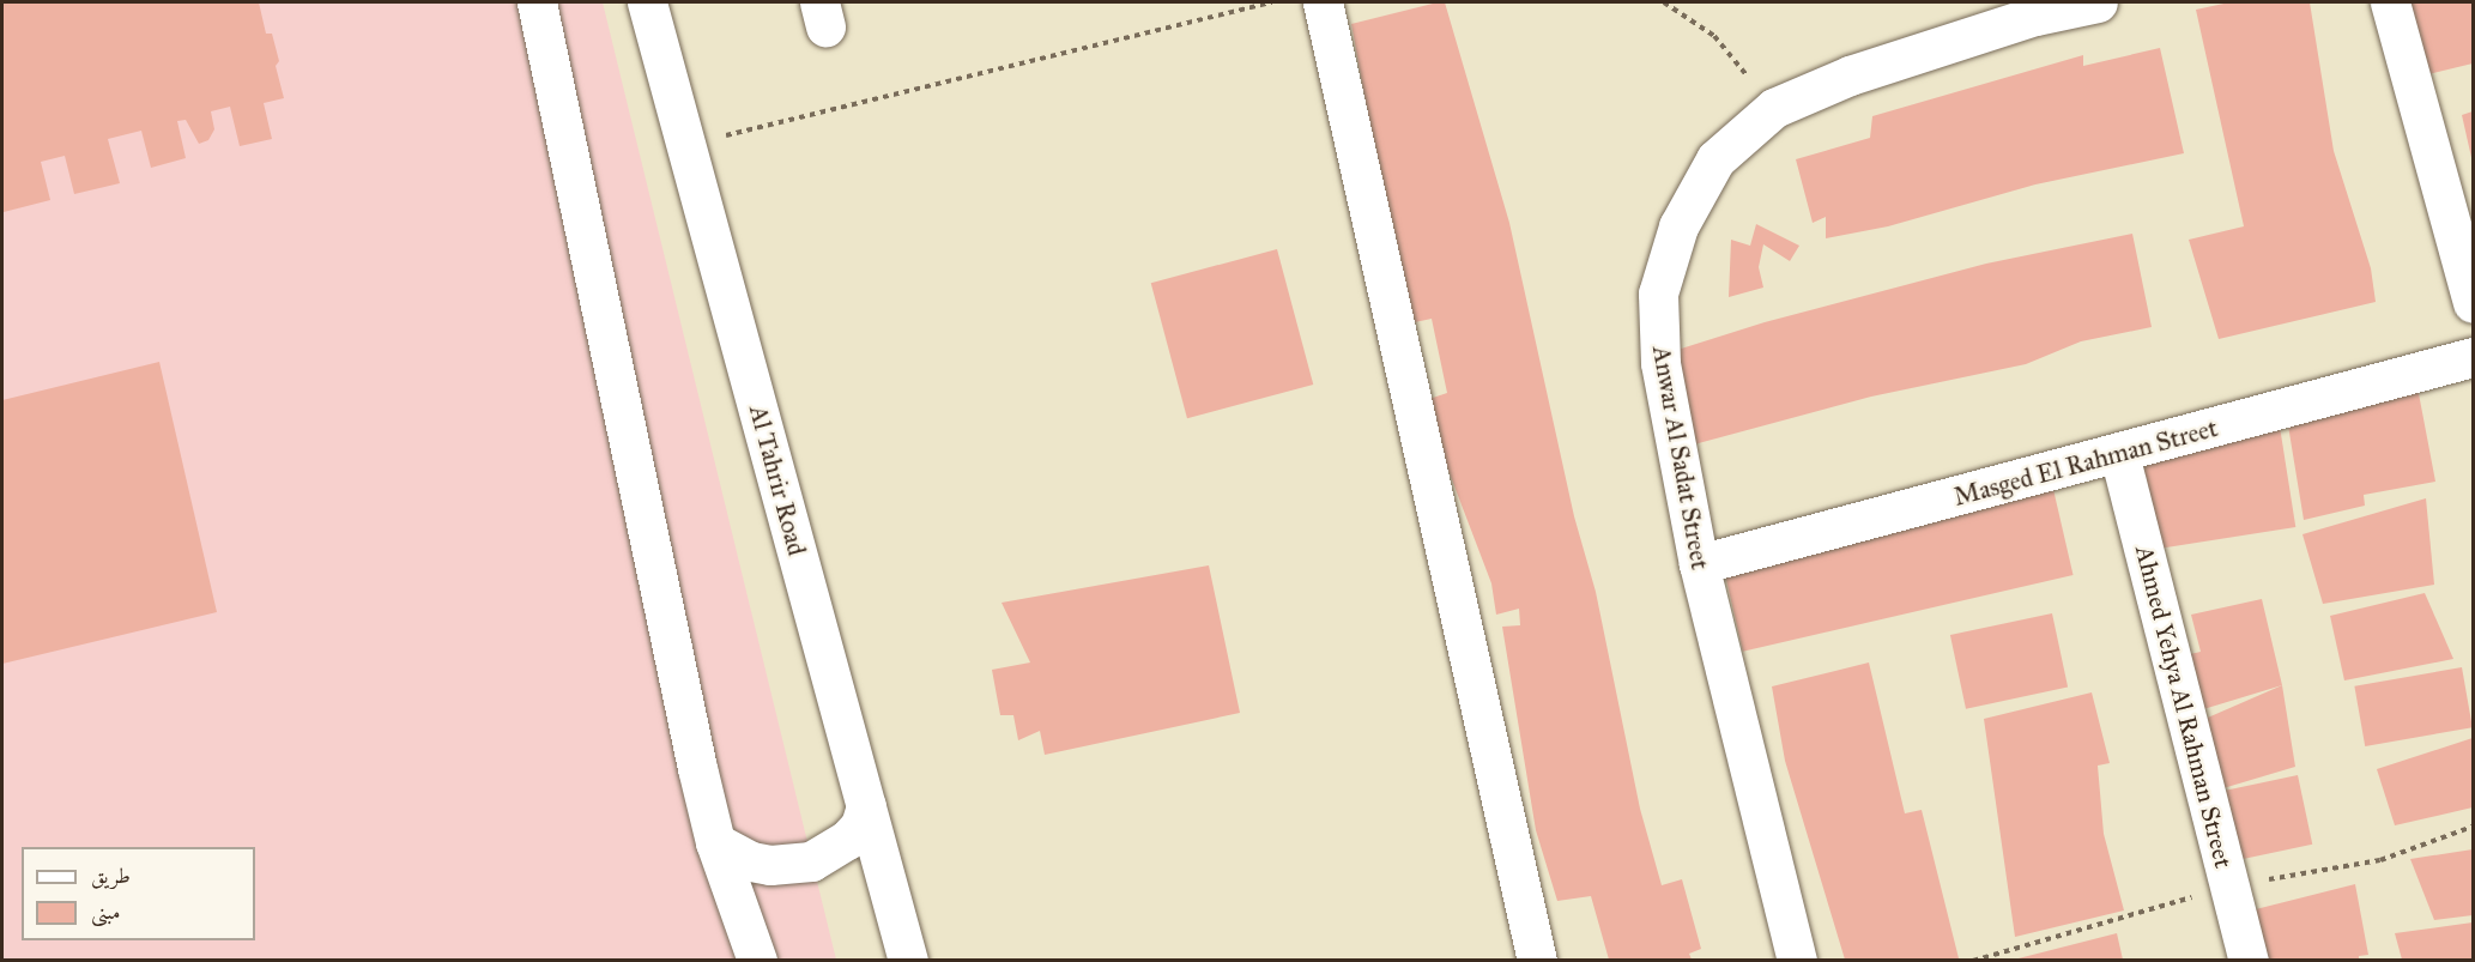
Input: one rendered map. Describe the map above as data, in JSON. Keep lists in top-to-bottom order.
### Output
{
  "streets": {
    "street": [
      "Anwar Al Sadat Street",
      "Masged El Rahman Street",
      "Al Tahrir Road",
      "Ahmed Yehya Al Rahman Street"
    ]
  },
  "crossings": [
    ["Anwar Al Sadat Street", "Masged El Rahman Street"],
    ["Masged El Rahman Street", "Ahmed Yehya Al Rahman Street"]
  ],
  "legend": ["طريق", "مبنى"]
}
